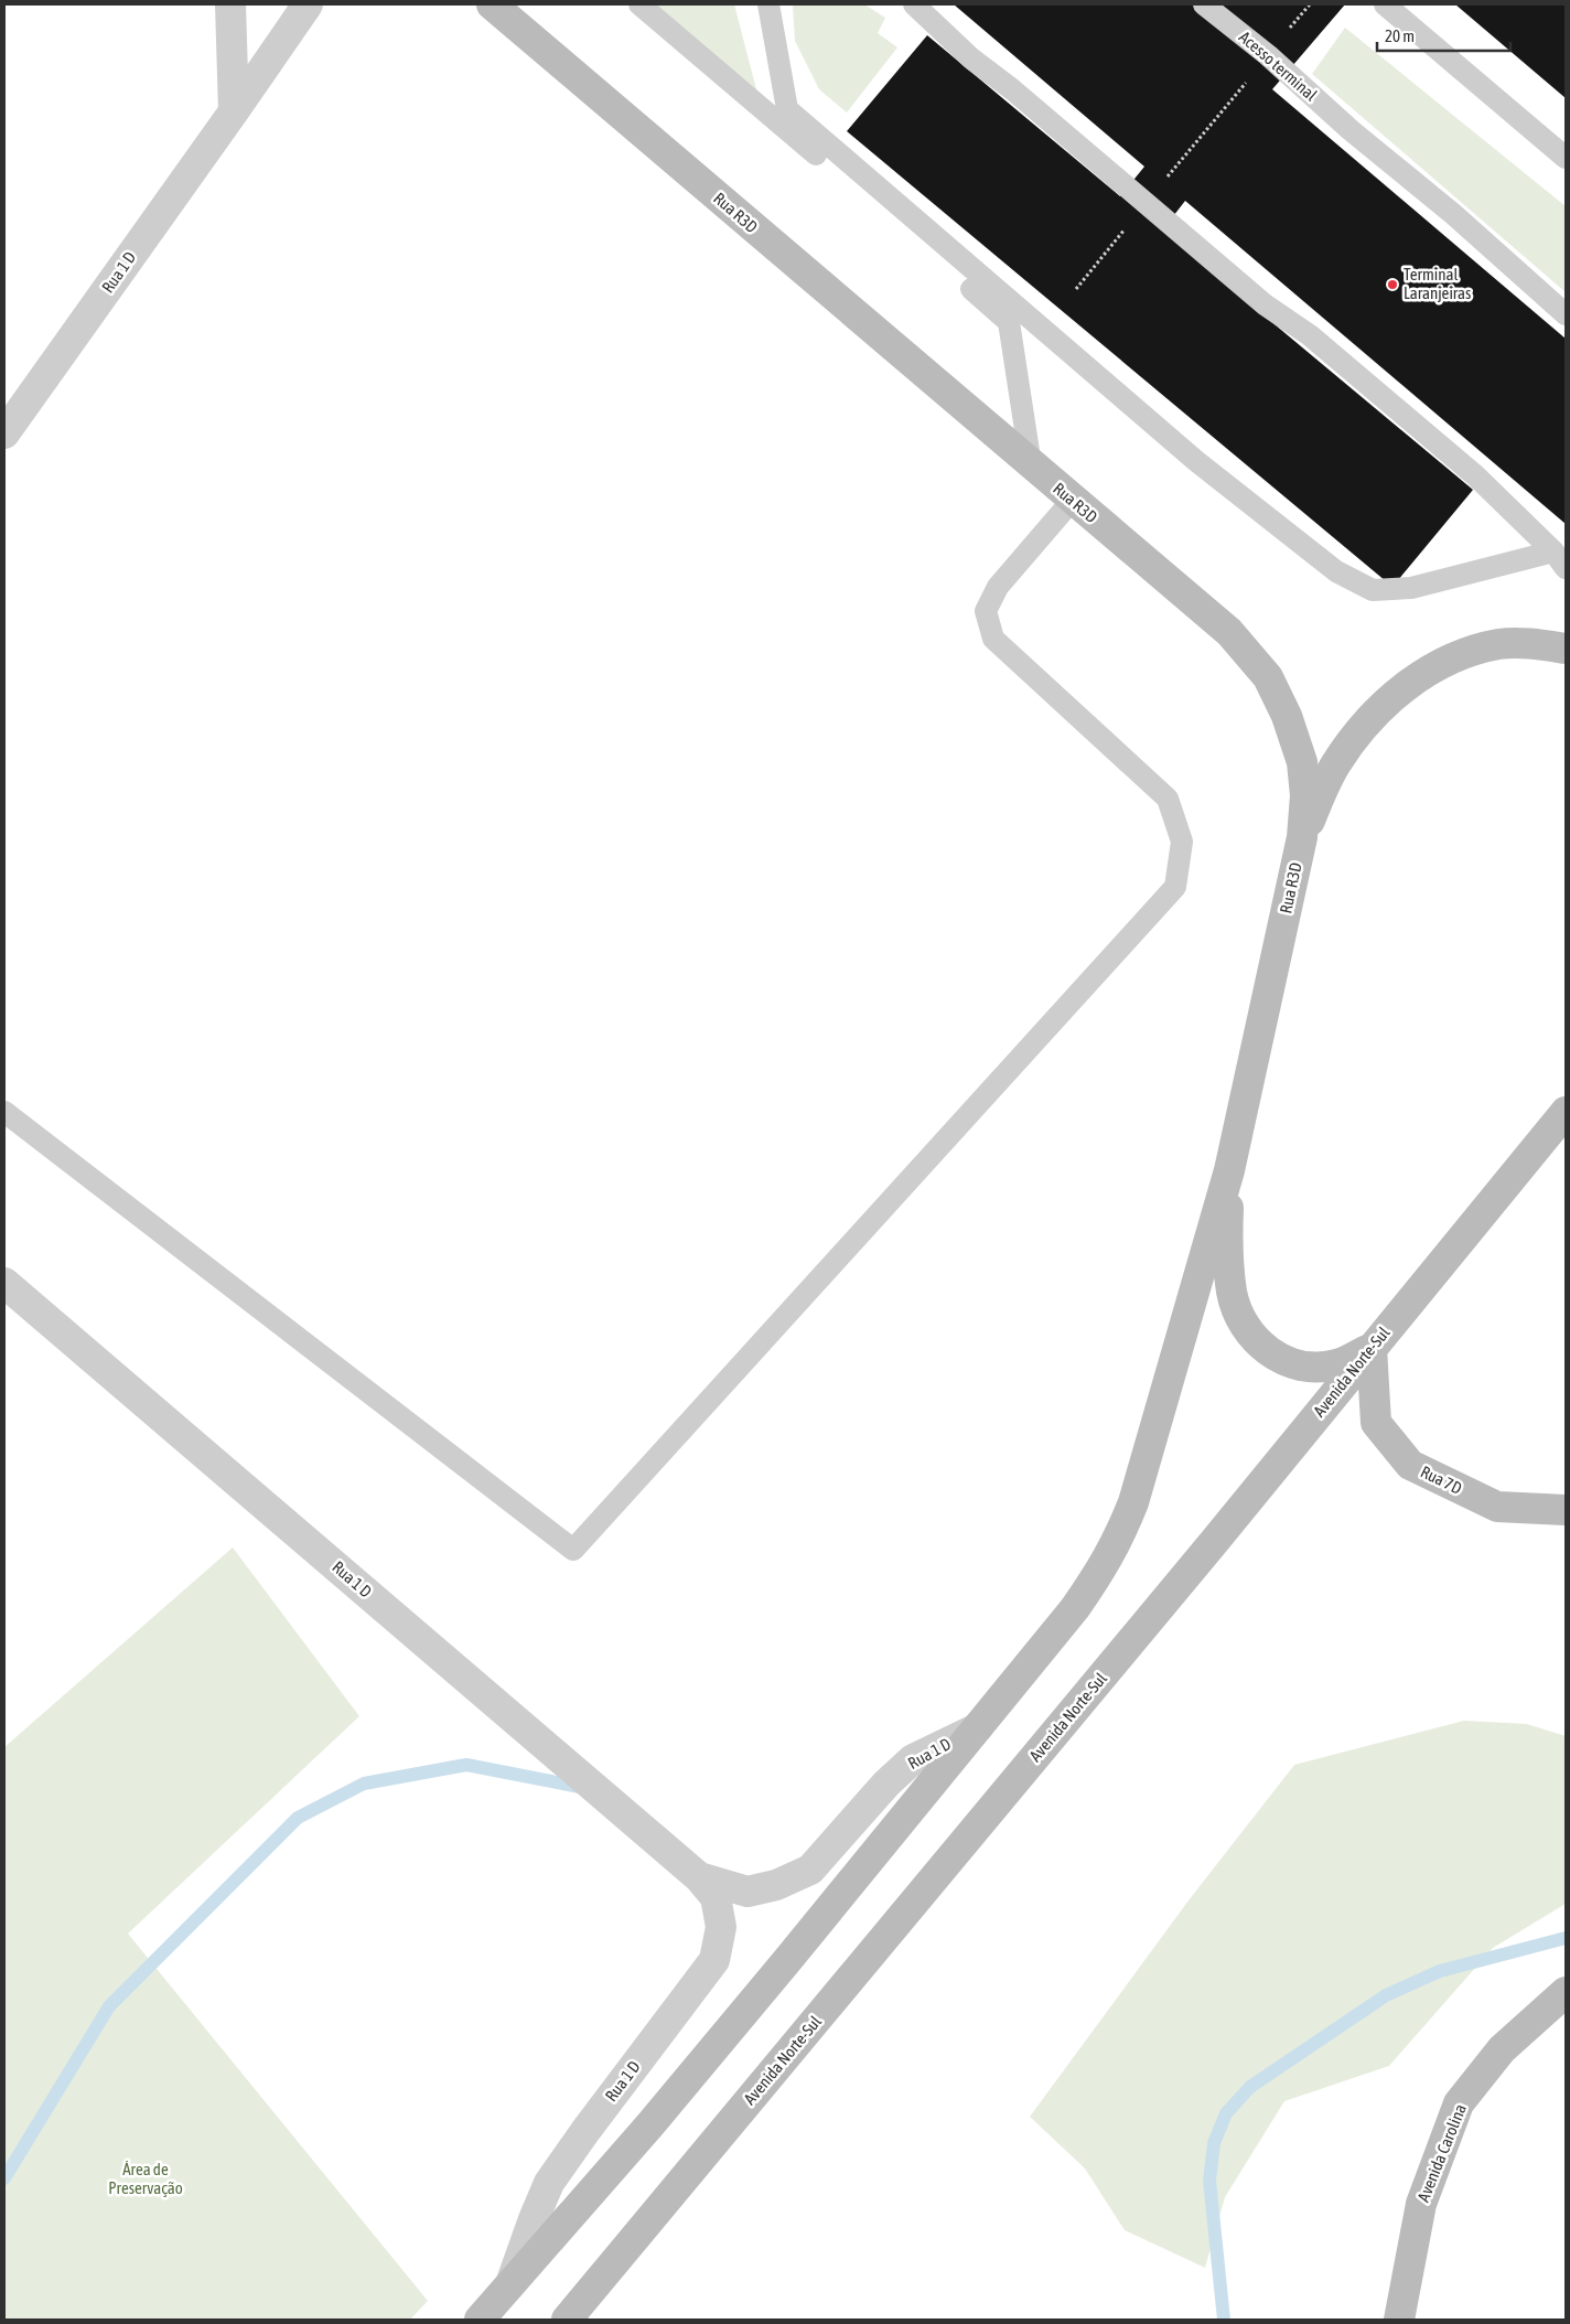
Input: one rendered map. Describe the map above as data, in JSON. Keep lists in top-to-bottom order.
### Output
{
  "streets": {
    "main road": [
      "Rua R3D",
      "Avenida Norte-Sul",
      "Rua 7D",
      "Avenida Carolina"
    ],
    "street": ["Rua 1 D"],
    "lane": ["Acesso terminal"]
  },
  "crossings": [
    ["Avenida Norte-Sul", "Rua 7D"]
  ],
  "parks": ["Área de Preservação"],
  "places": ["Terminal Laranjeiras"],
  "scale_bar": "20 m"
}
